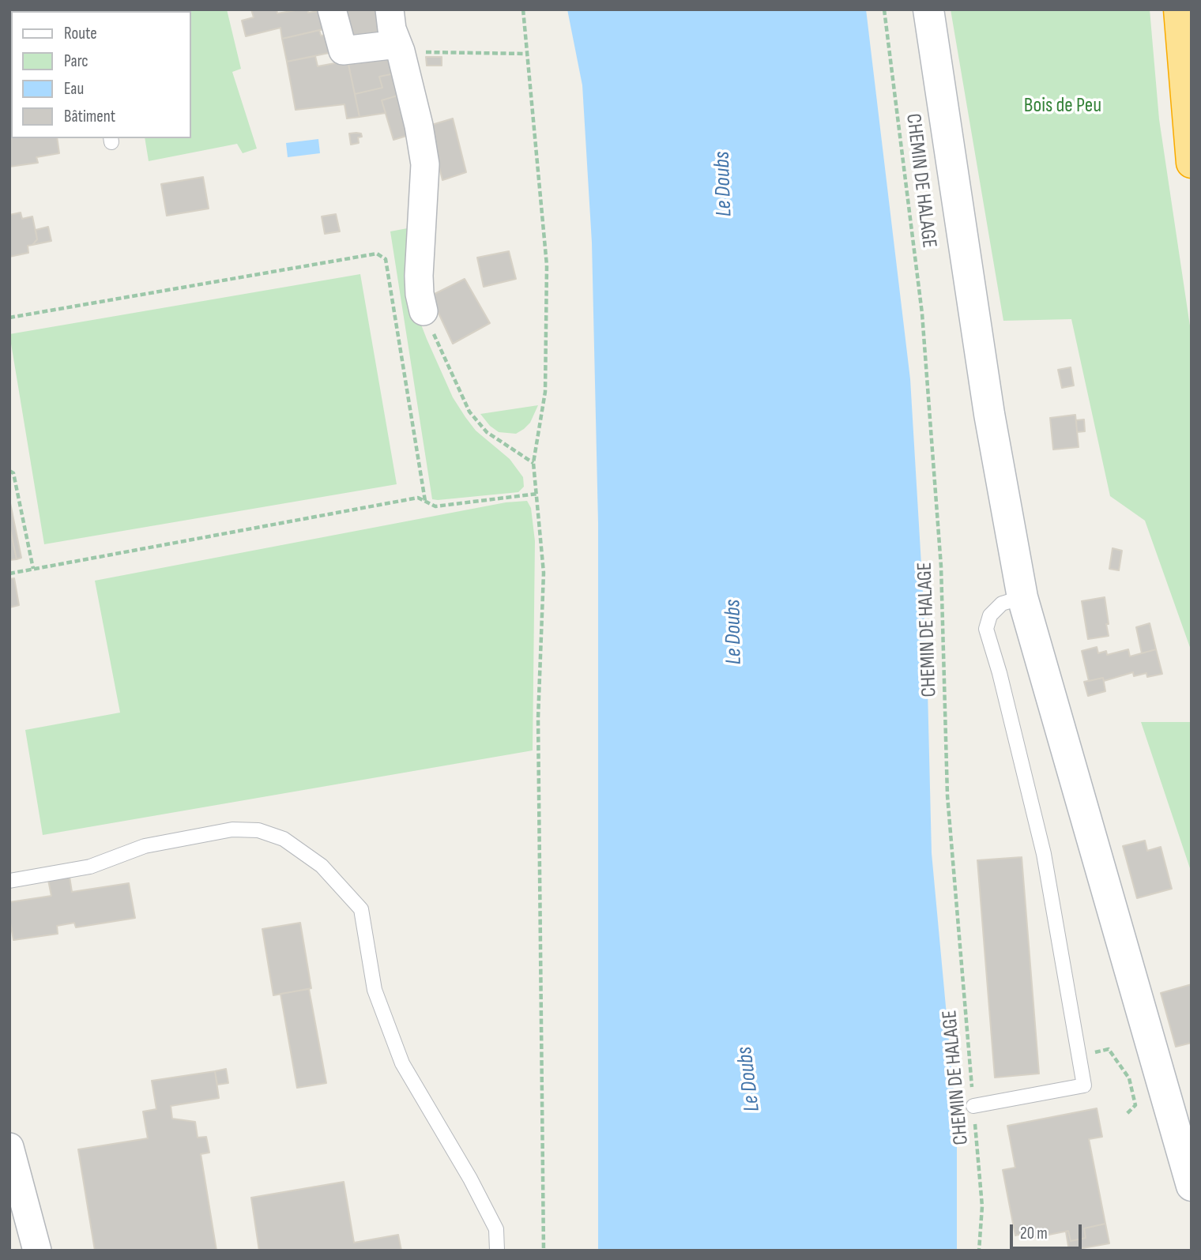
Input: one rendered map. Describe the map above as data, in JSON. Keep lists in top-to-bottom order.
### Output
{
  "streets": {
    "path": ["CHEMIN DE HALAGE"]
  },
  "water": ["Le Doubs"],
  "parks": ["Bois de Peu"],
  "legend": [
    "Route",
    "Parc",
    "Eau",
    "Bâtiment"
  ],
  "scale_bar": "20 m"
}
